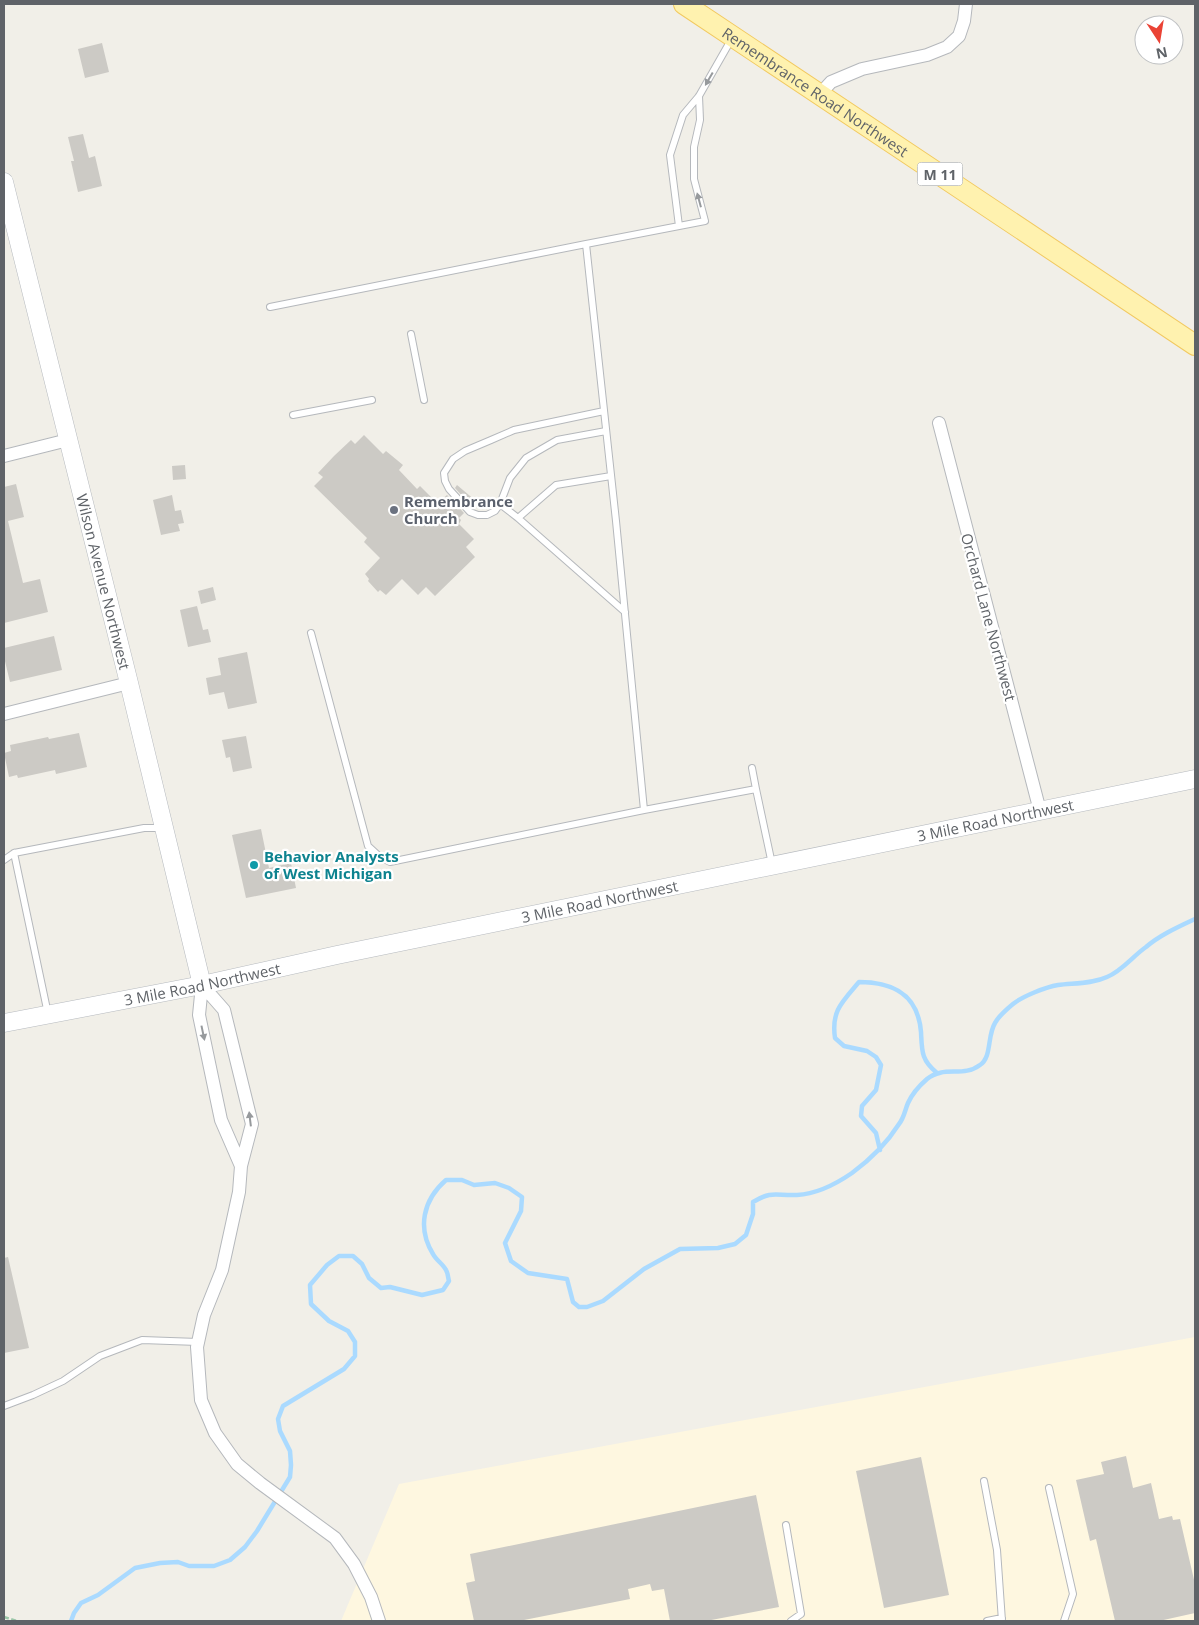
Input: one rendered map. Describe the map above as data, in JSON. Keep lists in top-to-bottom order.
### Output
{
  "streets": {
    "main road": [
      "Remembrance Road Northwest",
      "M 11",
      "Wilson Avenue Northwest",
      "3 Mile Road Northwest"
    ],
    "street": ["Orchard Lane Northwest"]
  },
  "crossings": [
    ["Wilson Avenue Northwest", "3 Mile Road Northwest"],
    ["Orchard Lane Northwest", "3 Mile Road Northwest"]
  ],
  "places": ["Remembrance Church", "Behavior Analysts of West Michigan"],
  "north": "bottom"
}
